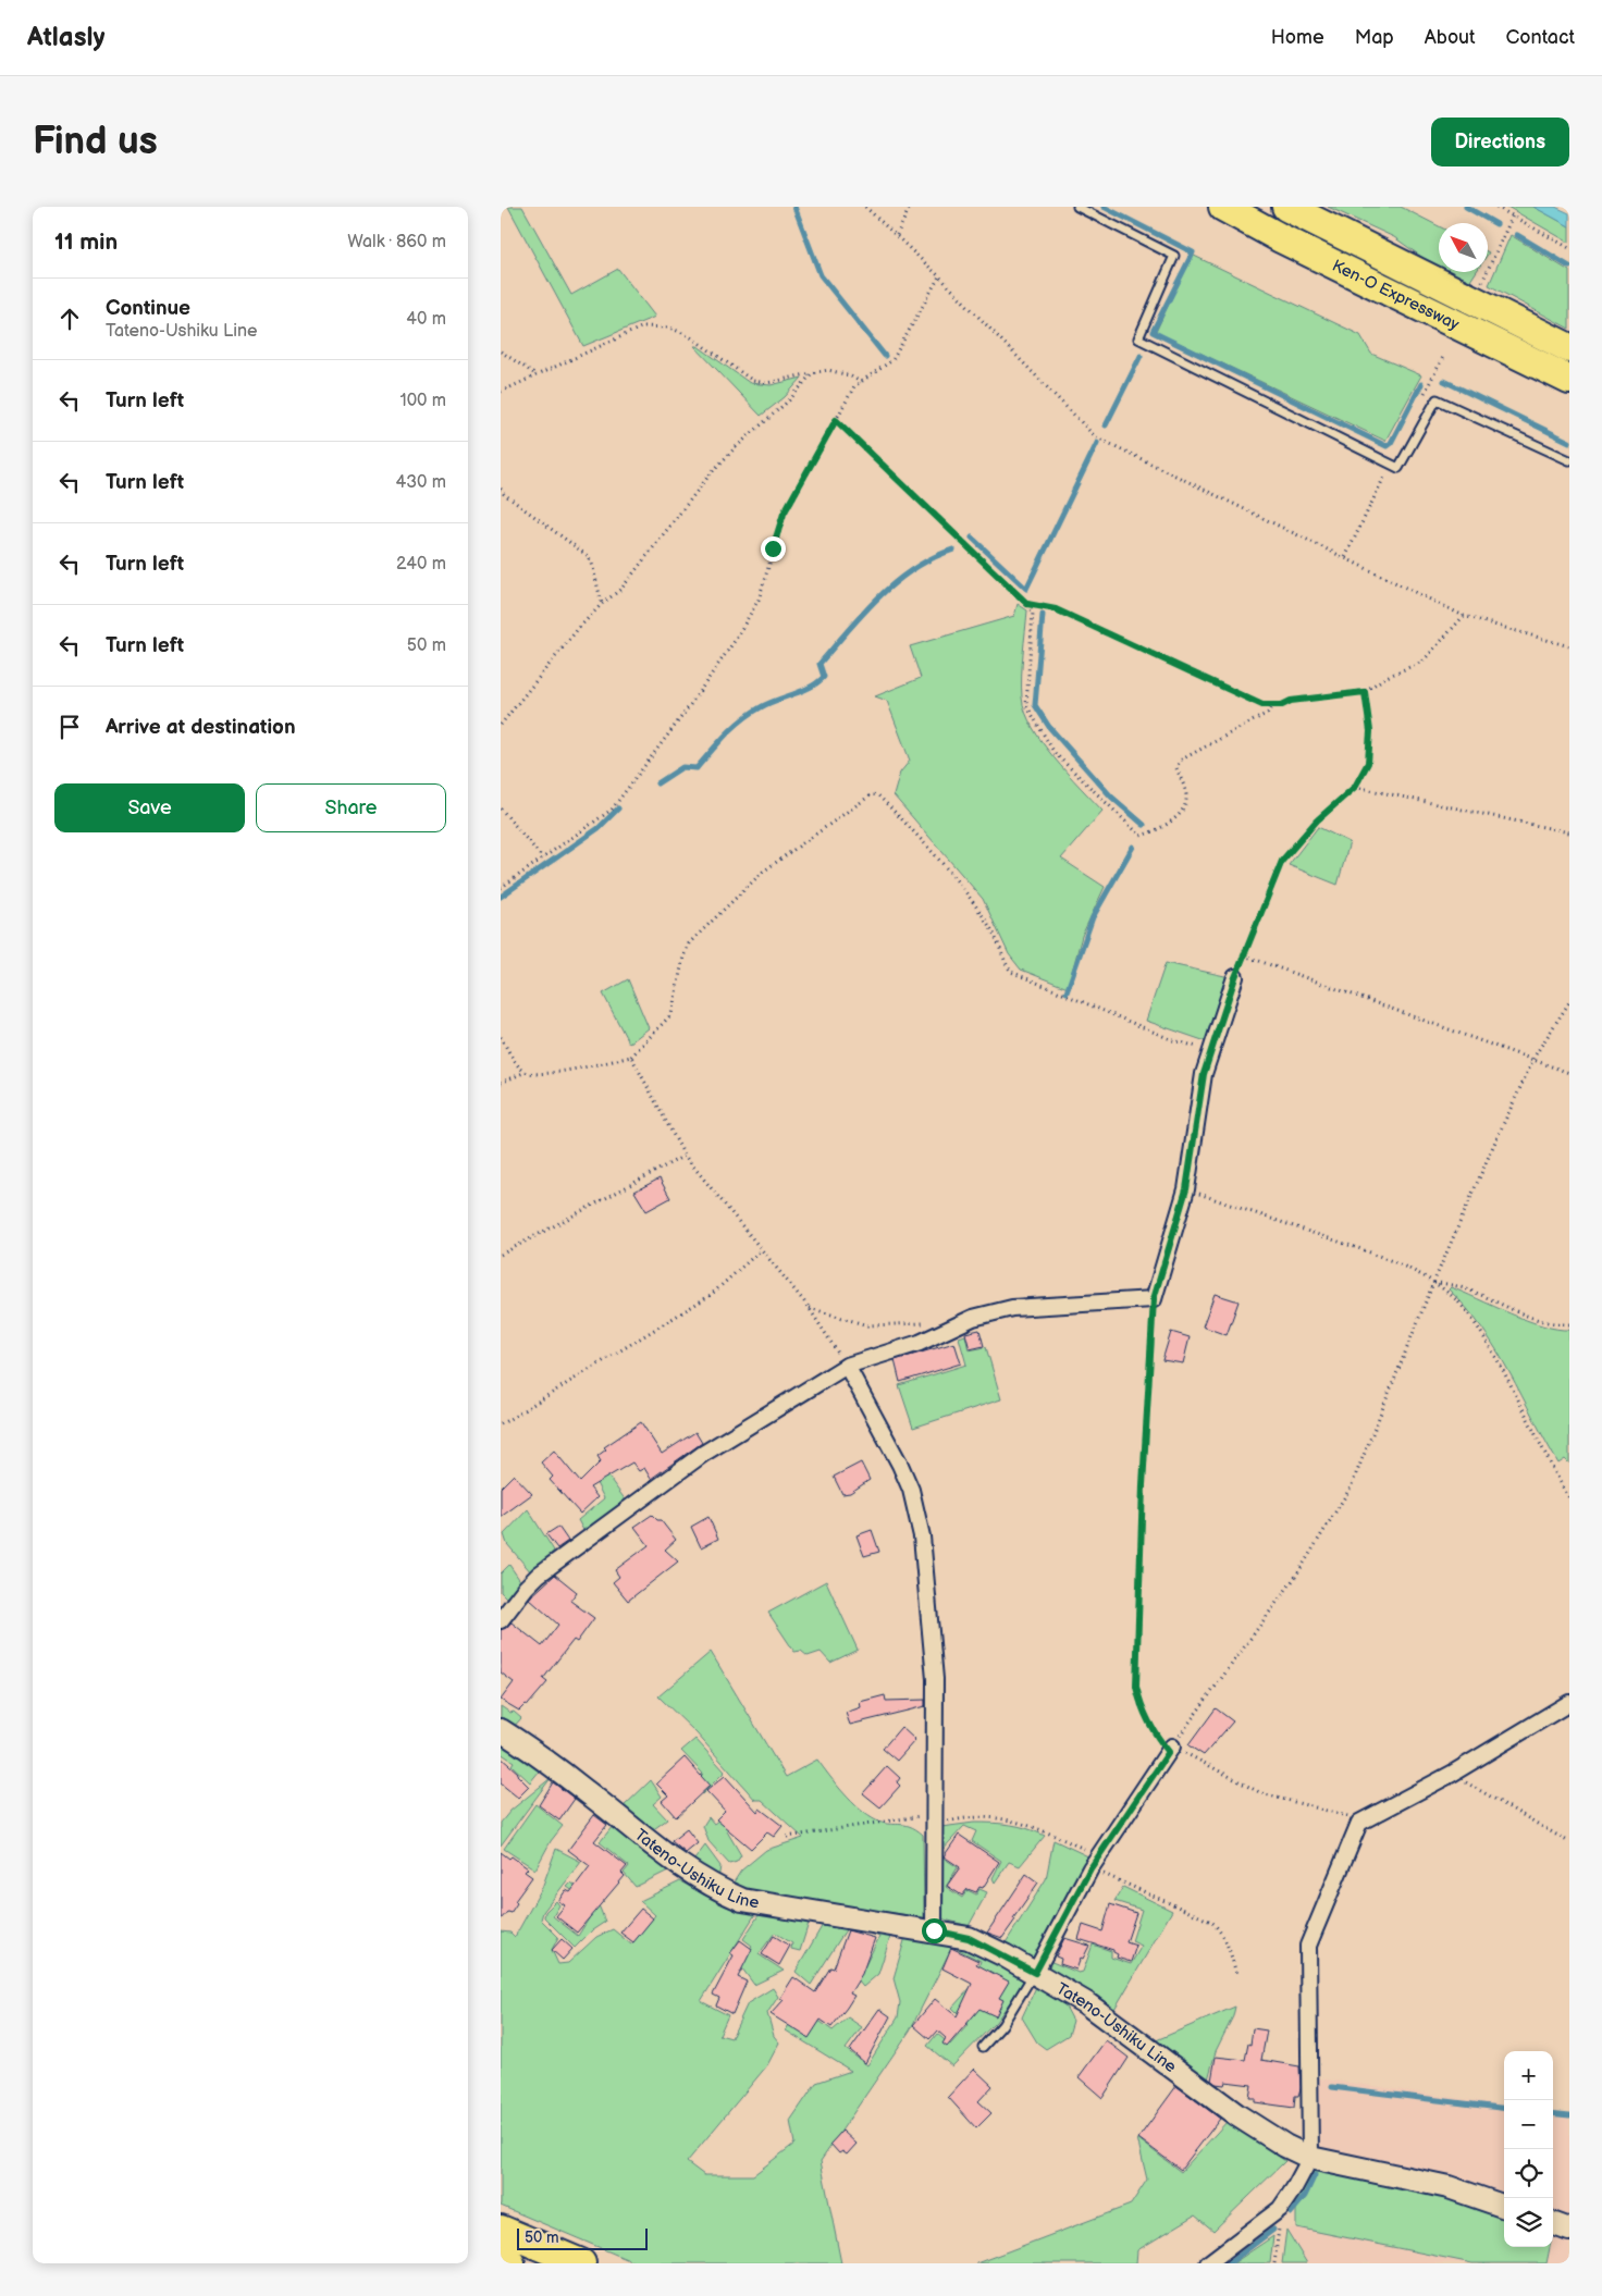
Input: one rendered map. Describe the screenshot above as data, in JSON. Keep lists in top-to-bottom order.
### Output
{
  "streets": {
    "highway": ["Ken-O Expressway"],
    "main road": ["Tateno-Ushiku Line"]
  },
  "scale_bar": "50 m",
  "north": "top left",
  "page": {
    "header": "Atlasly",
    "nav": [
      "Home",
      "Map",
      "About",
      "Contact"
    ],
    "buttons": [
      "Directions",
      ["Save", "Share"]
    ],
    "title": "Find us",
    "heading": ["11 min", "Walk · 860 m"],
    "list": [
      ["Continue", "Tateno-Ushiku Line", "40 m"],
      ["Turn left", "100 m"],
      ["Turn left", "430 m"],
      ["Turn left", "240 m"],
      ["Turn left", "50 m"],
      "Arrive at destination"
    ],
    "map_buttons": ["+", "−"],
    "scale": "50 m"
  }
}
